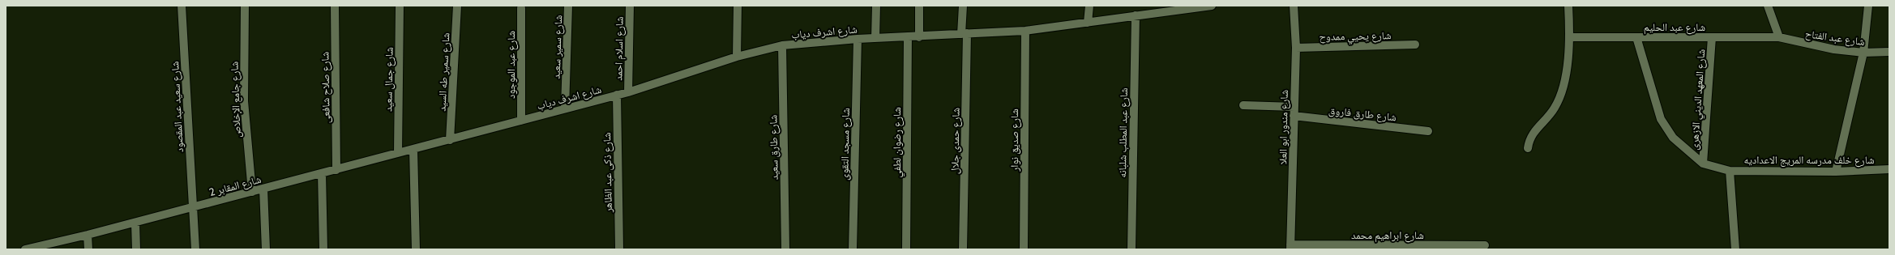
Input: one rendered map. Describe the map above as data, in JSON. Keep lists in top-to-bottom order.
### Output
{
  "streets": {
    "street": [
      "شارع عبد الحليم",
      "شارع اشرف دياب",
      "شارع يحيي ممدوح",
      "شارع عبد الفتاح",
      "شارع سمير سعيد",
      "شارع اسلام احمد",
      "شارع عبد الموجود",
      "شارع سمير طه السيد",
      "شارع جمال سعيد",
      "شارع صلاح شافعى",
      "شارع جامع الإخلاص",
      "شارع المعهد الديني الازهرى",
      "شارع سعيد عبد المقصود",
      "شارع طارق فاروق",
      "شارع مندور ابو العلا",
      "شارع عبد المطلب شلبانه",
      "شارع صديق نوار",
      "شارع حمدى جلال",
      "شارع رضوان لطفي",
      "شارع مسجد التقوى",
      "شارع طارق سعيد",
      "شارع خلف مدرسه المريج الاعداديه",
      "شارع ذكى عبد الظاهر",
      "شارع المقابر 2",
      "شارع ابراهيم محمد"
    ]
  },
  "crossings": [
    ["شارع عبد الحليم", "شارع عبد الفتاح"],
    ["شارع عبد الحليم", "شارع المعهد الديني الازهرى"],
    ["شارع اشرف دياب", "شارع سمير سعيد"],
    ["شارع اشرف دياب", "شارع اسلام احمد"],
    ["شارع اشرف دياب", "شارع عبد الموجود"],
    ["شارع اشرف دياب", "شارع سمير طه السيد"],
    ["شارع اشرف دياب", "شارع عبد المطلب شلبانه"],
    ["شارع اشرف دياب", "شارع صديق نوار"],
    ["شارع اشرف دياب", "شارع حمدى جلال"],
    ["شارع اشرف دياب", "شارع رضوان لطفي"],
    ["شارع اشرف دياب", "شارع مسجد التقوى"],
    ["شارع اشرف دياب", "شارع طارق سعيد"],
    ["شارع اشرف دياب", "شارع ذكى عبد الظاهر"],
    ["شارع اشرف دياب", "شارع المقابر 2"],
    ["شارع يحيي ممدوح", "شارع مندور ابو العلا"],
    ["شارع سمير طه السيد", "شارع المقابر 2"],
    ["شارع جمال سعيد", "شارع المقابر 2"],
    ["شارع صلاح شافعى", "شارع المقابر 2"],
    ["شارع جامع الإخلاص", "شارع المقابر 2"],
    ["شارع المعهد الديني الازهرى", "شارع خلف مدرسه المريج الاعداديه"],
    ["شارع سعيد عبد المقصود", "شارع المقابر 2"],
    ["شارع طارق فاروق", "شارع مندور ابو العلا"],
    ["شارع مندور ابو العلا", "شارع ابراهيم محمد"]
  ]
}
